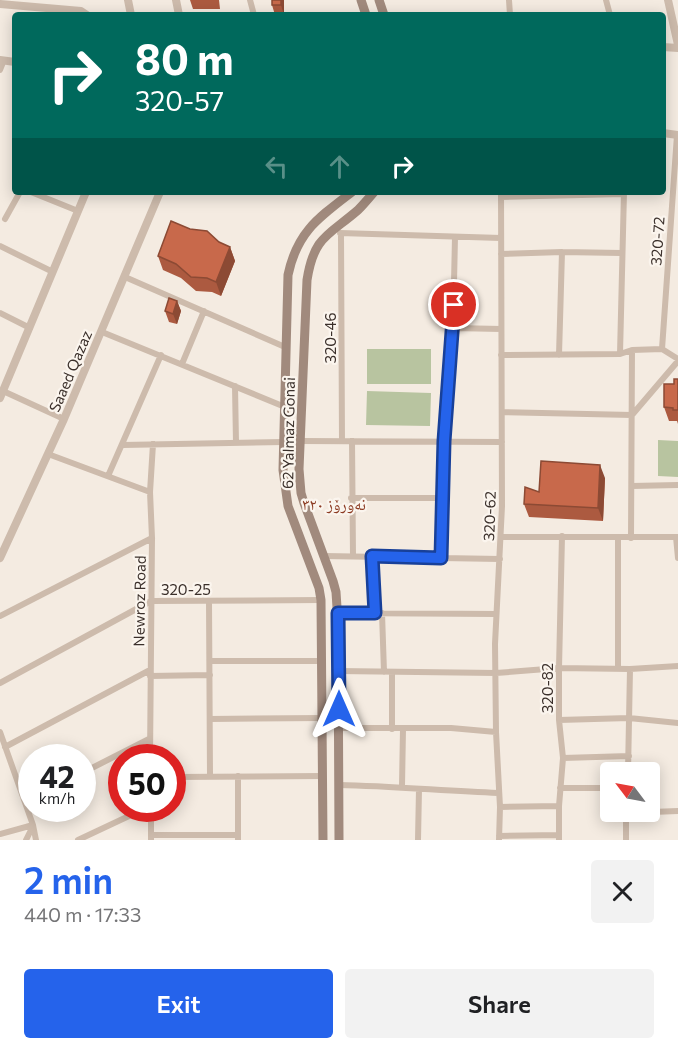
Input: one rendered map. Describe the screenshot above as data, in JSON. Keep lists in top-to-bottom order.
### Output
{
  "streets": {
    "main road": ["62 Yalmaz Gonai"],
    "street": [
      "320-72",
      "320-46",
      "Saaed Qazaz",
      "320-62",
      "320-25",
      "Newroz Road",
      "320-82"
    ]
  },
  "crossings": [
    ["320-46", "62 Yalmaz Gonai"],
    ["62 Yalmaz Gonai", "320-25"],
    ["320-25", "Newroz Road"]
  ],
  "districts": ["نەورۆز ٣٢٠"],
  "north": "top left",
  "page": {
    "turn": ["80 m", "320-57"],
    "speed": "42 km/h",
    "limit": "50",
    "heading": ["2 min", "440 m · 17:33"],
    "buttons": ["Exit", "Share"]
  }
}
